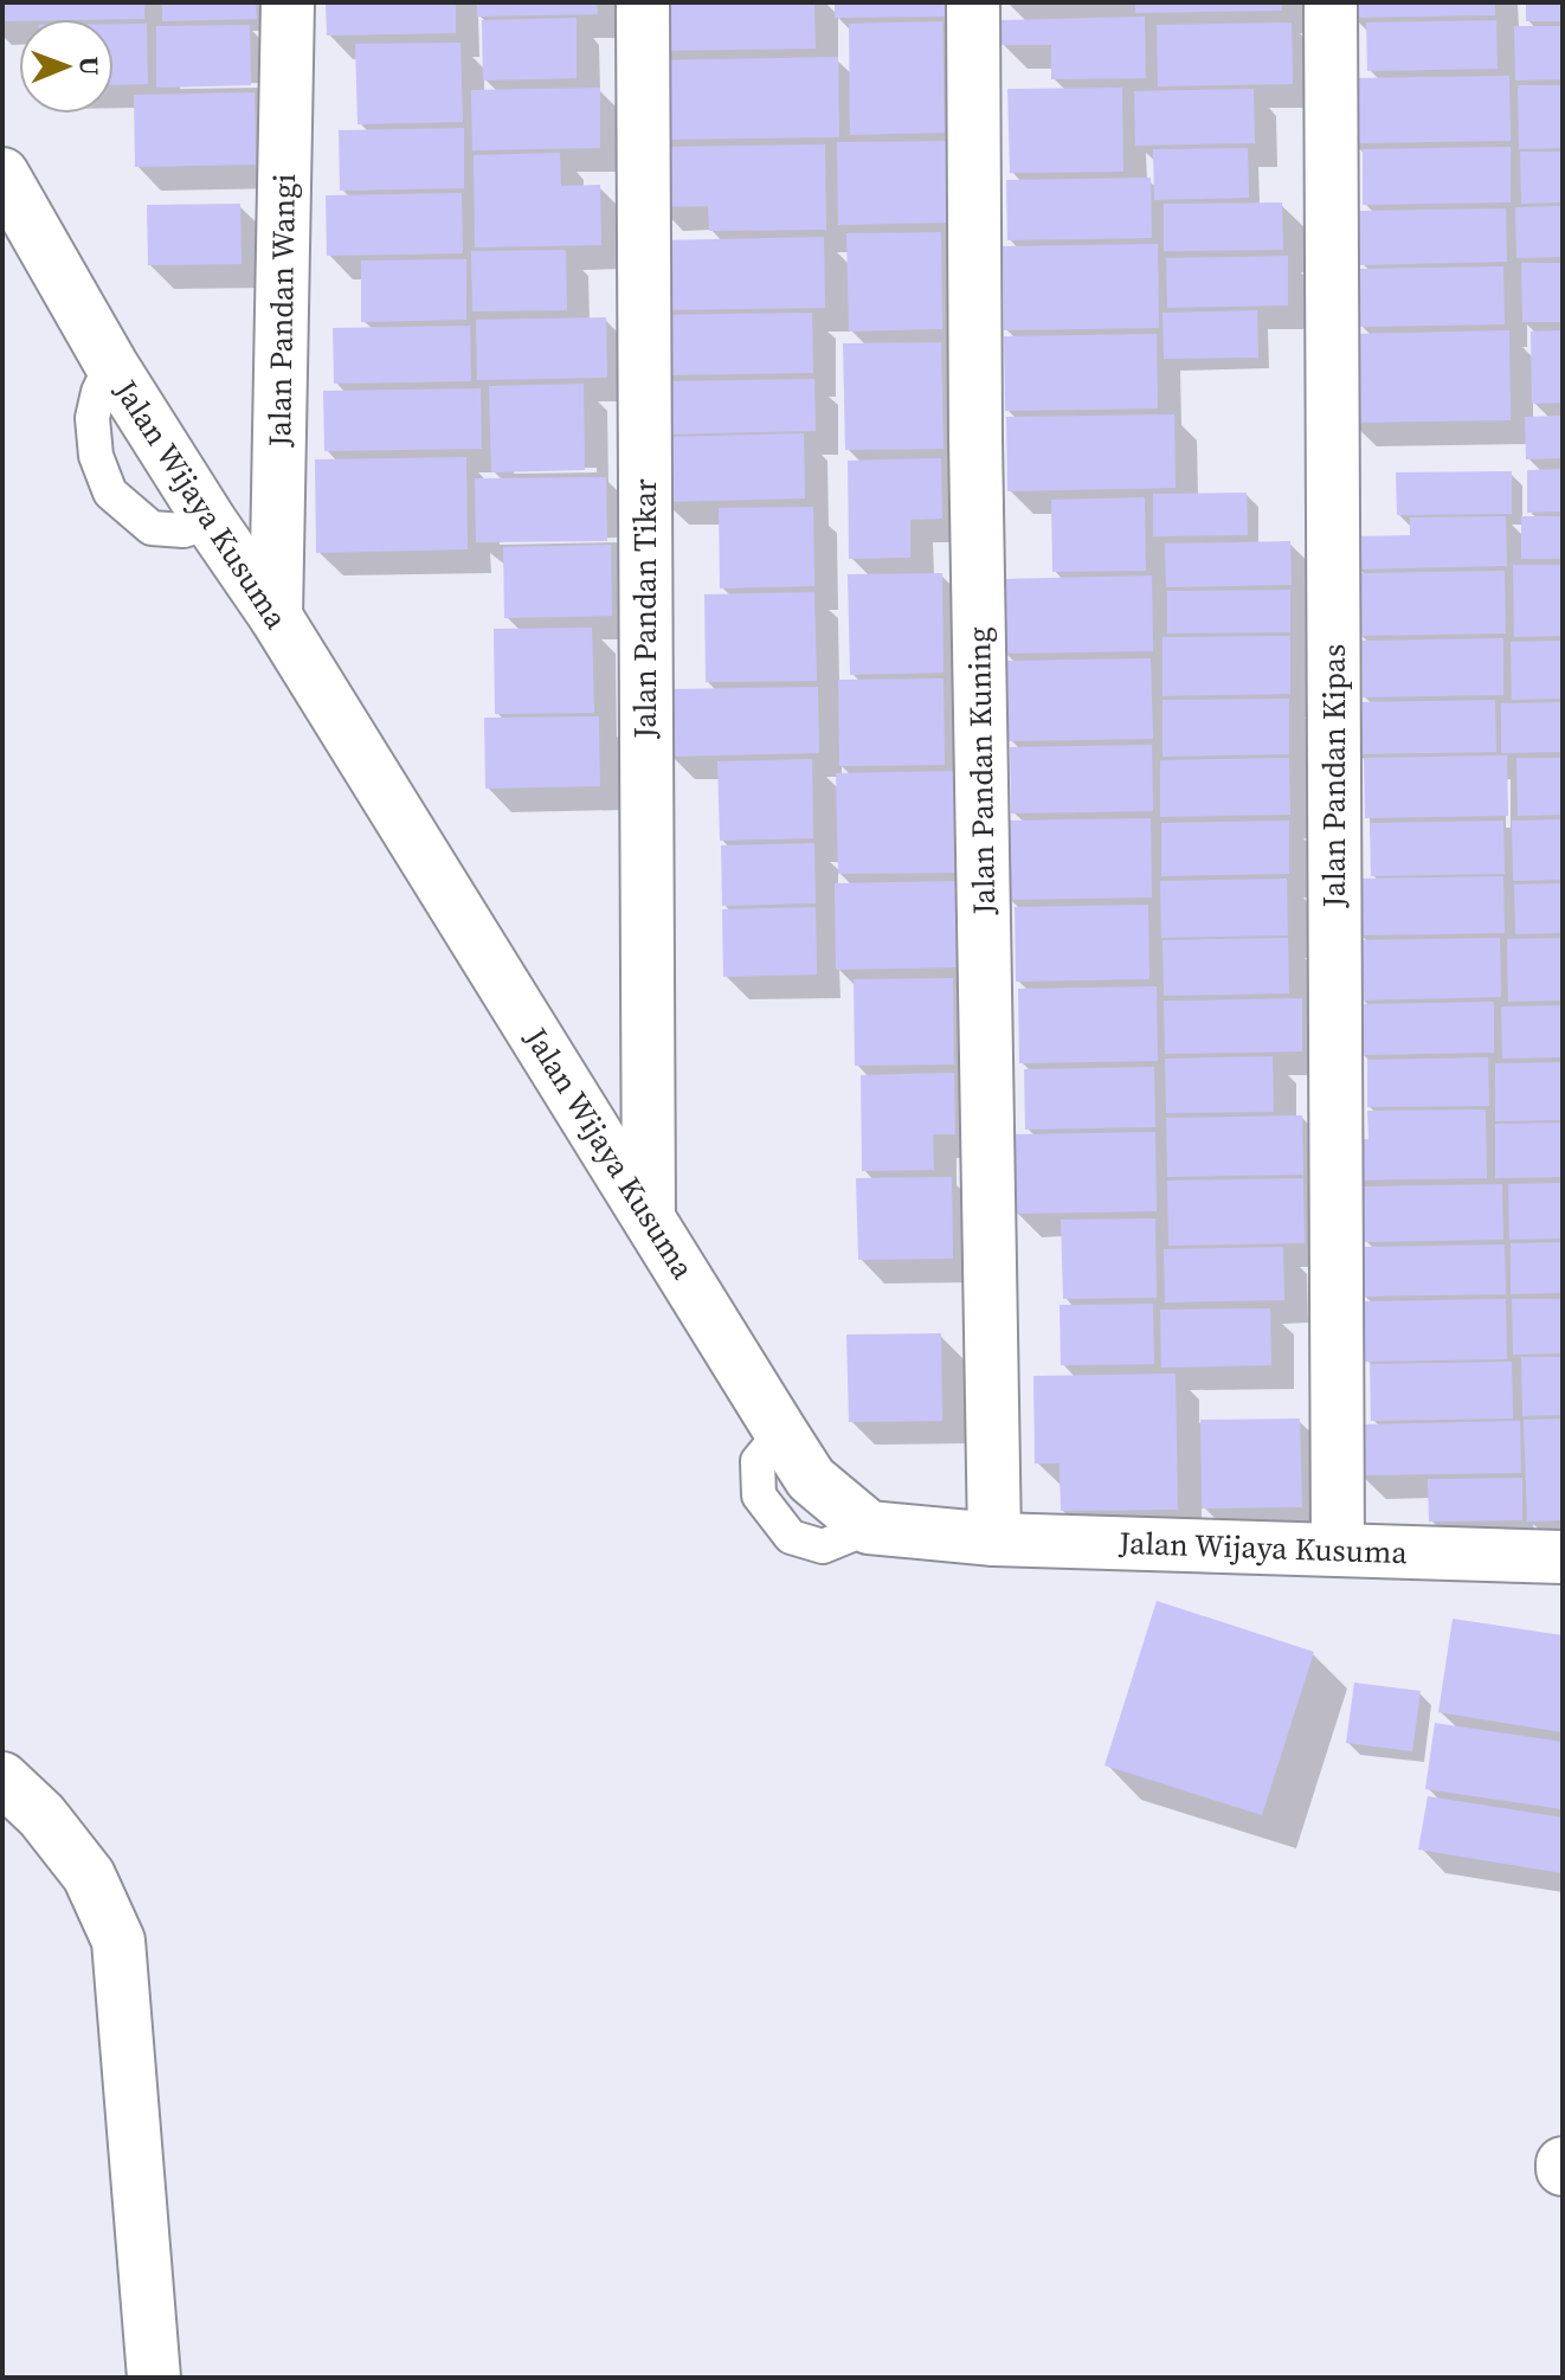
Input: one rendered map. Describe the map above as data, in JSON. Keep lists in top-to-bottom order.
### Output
{
  "streets": {
    "street": [
      "Jalan Pandan Wangi",
      "Jalan Wijaya Kusuma",
      "Jalan Pandan Tikar",
      "Jalan Pandan Kuning",
      "Jalan Pandan Kipas"
    ]
  },
  "crossings": [
    ["Jalan Pandan Wangi", "Jalan Wijaya Kusuma"],
    ["Jalan Wijaya Kusuma", "Jalan Pandan Tikar"],
    ["Jalan Wijaya Kusuma", "Jalan Pandan Kuning"],
    ["Jalan Wijaya Kusuma", "Jalan Pandan Kipas"]
  ],
  "north": "right"
}
